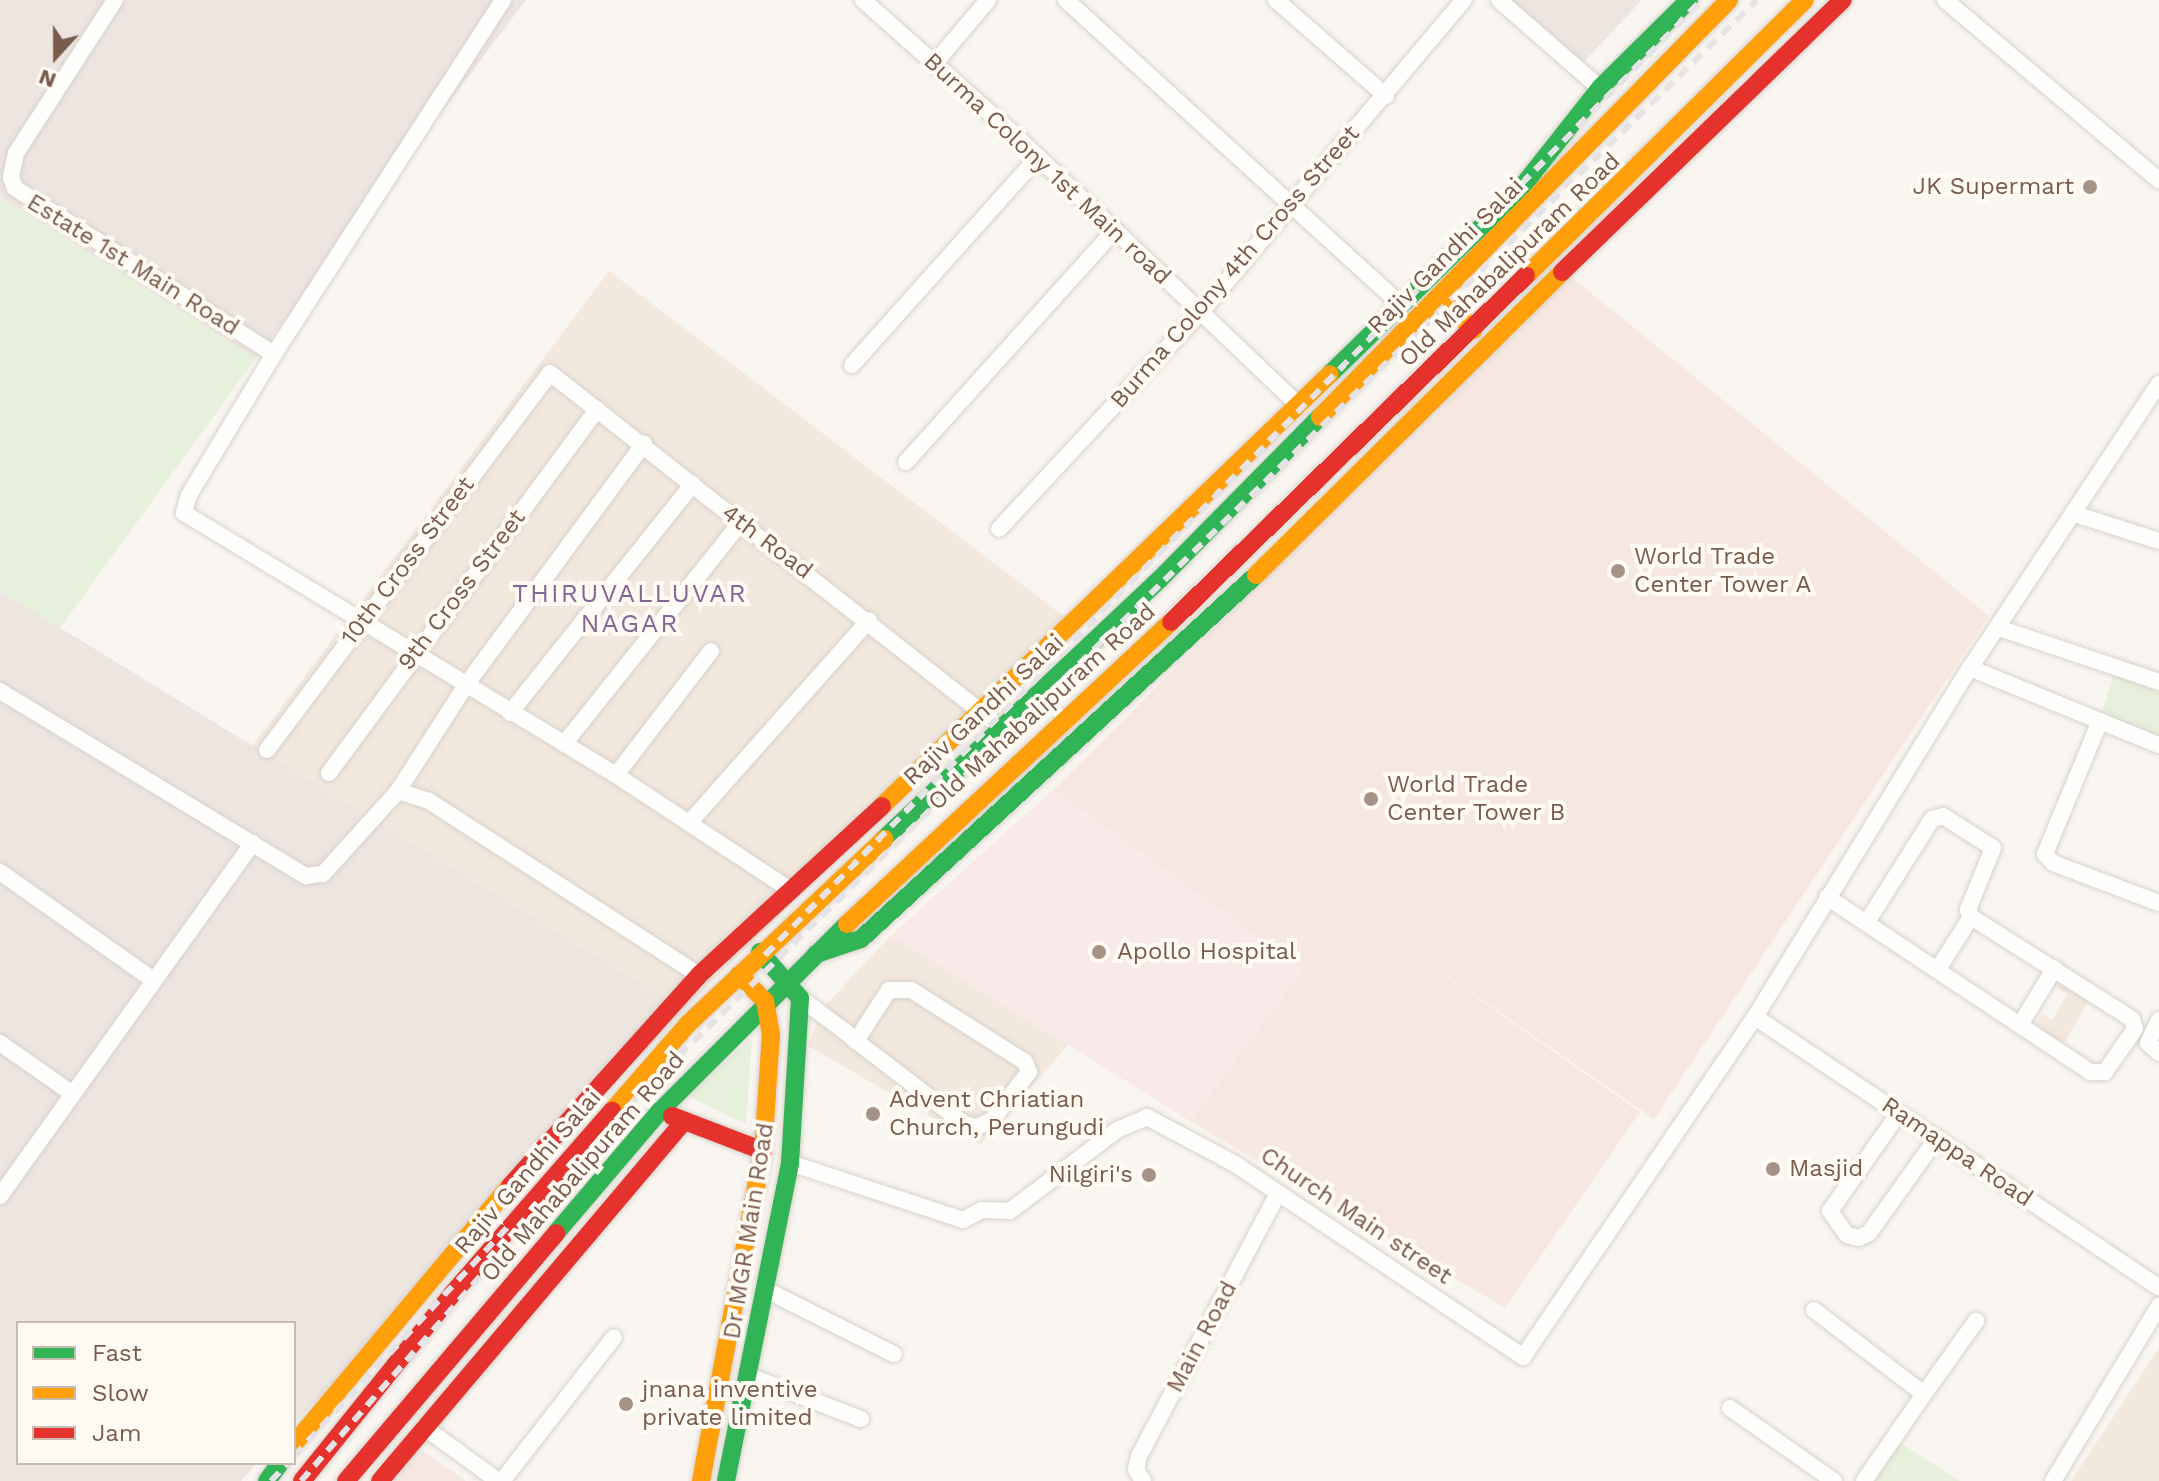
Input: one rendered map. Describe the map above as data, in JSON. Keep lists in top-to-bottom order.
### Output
{
  "streets": {
    "main road": ["Rajiv Gandhi Salai", "Old Mahabalipuram Road", "Dr MGR Main Road"],
    "street": [
      "Burma Colony 1st Main road",
      "Estate 1st Main Road",
      "Burma Colony 4th Cross Street",
      "4th Road",
      "10th Cross Street",
      "9th Cross Street",
      "Ramappa Road",
      "Church Main street",
      "Main Road"
    ]
  },
  "crossings": [
    ["Burma Colony 1st Main road", "Burma Colony 4th Cross Street"],
    ["Rajiv Gandhi Salai", "4th Road"],
    ["Old Mahabalipuram Road", "Dr MGR Main Road"],
    ["4th Road", "10th Cross Street"],
    ["4th Road", "9th Cross Street"],
    ["Ramappa Road", "Church Main street"],
    ["Church Main street", "Dr MGR Main Road"],
    ["Church Main street", "Main Road"]
  ],
  "districts": ["THIRUVALLUVAR NAGAR"],
  "places": [
    "JK Supermart",
    "World Trade Center Tower A",
    "World Trade Center Tower B",
    "Apollo Hospital",
    "Advent Chriatian Church, Perungudi",
    "Masjid",
    "Nilgiri's",
    "jnana inventive private limited"
  ],
  "legend": ["Fast", "Slow", "Jam"],
  "north": "bottom"
}
